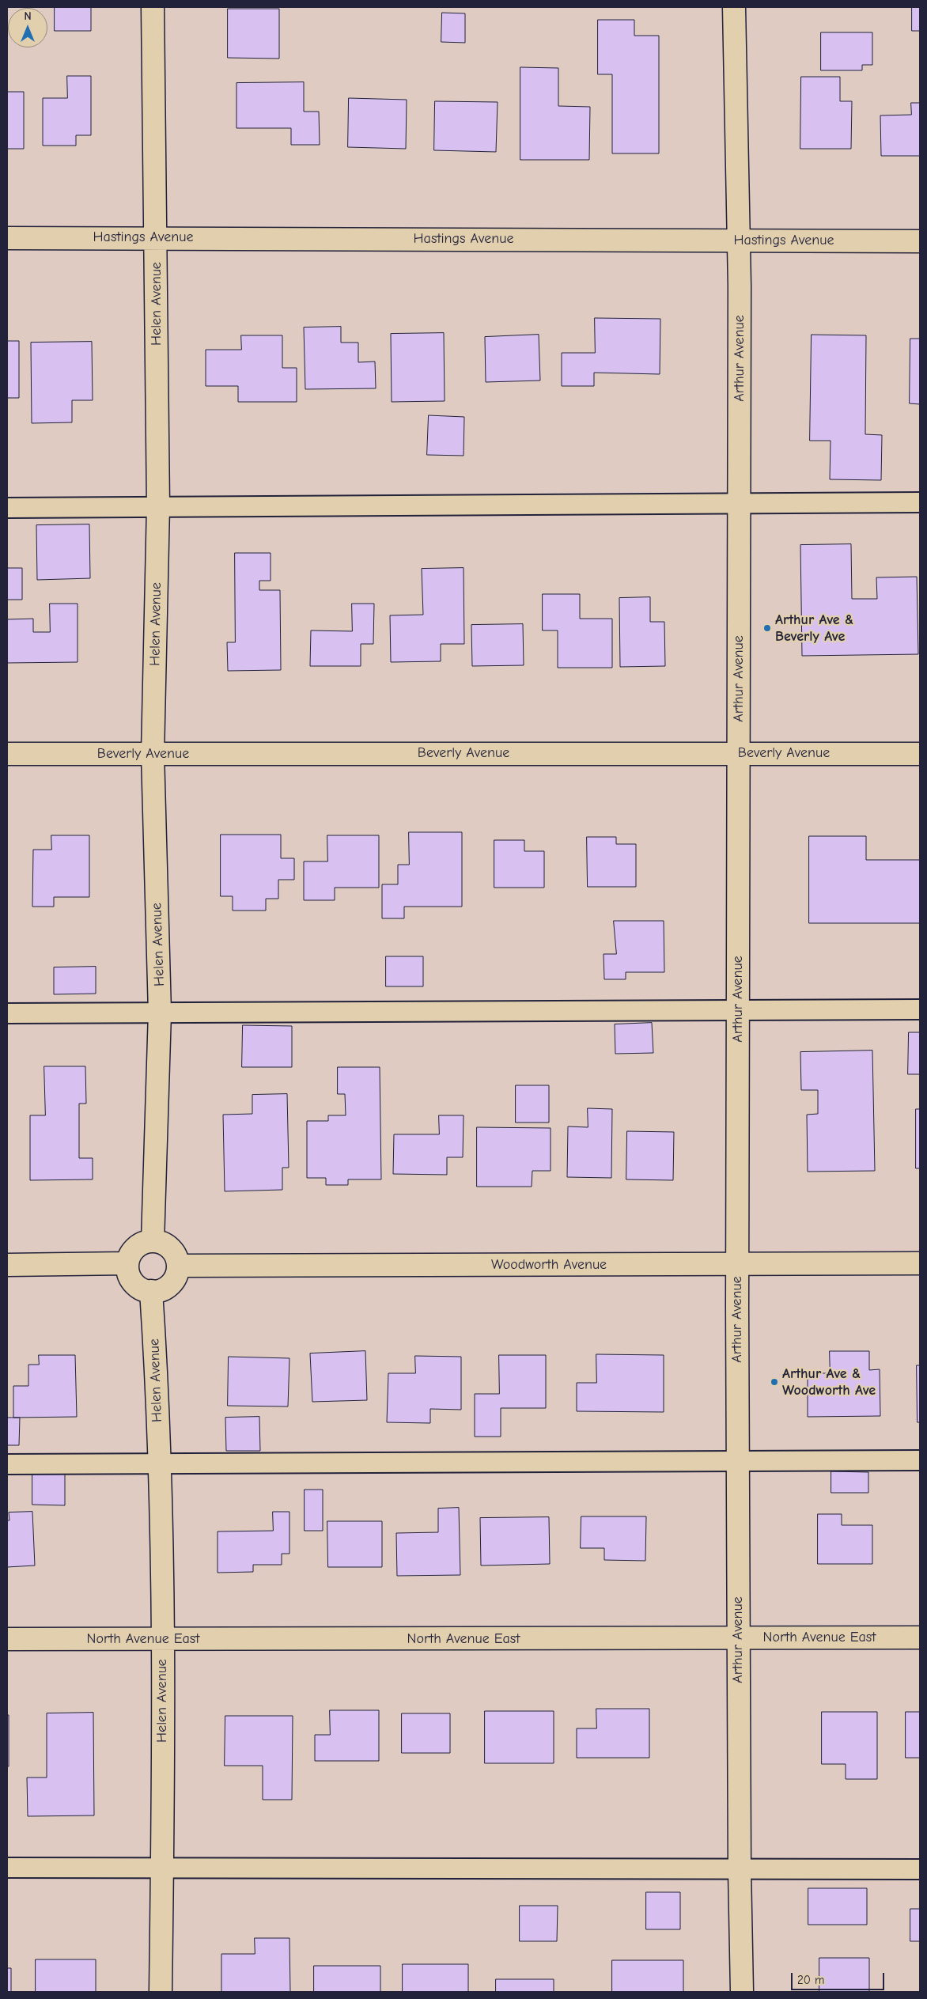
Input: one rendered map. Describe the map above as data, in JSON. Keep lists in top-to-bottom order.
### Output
{
  "streets": {
    "street": [
      "Hastings Avenue",
      "Helen Avenue",
      "Arthur Avenue",
      "Beverly Avenue",
      "Woodworth Avenue",
      "North Avenue East"
    ]
  },
  "crossings": [
    ["Hastings Avenue", "Helen Avenue"],
    ["Hastings Avenue", "Arthur Avenue"],
    ["Helen Avenue", "Beverly Avenue"],
    ["Helen Avenue", "Woodworth Avenue"],
    ["Helen Avenue", "North Avenue East"],
    ["Arthur Avenue", "Beverly Avenue"],
    ["Arthur Avenue", "Woodworth Avenue"],
    ["Arthur Avenue", "North Avenue East"]
  ],
  "places": ["Arthur Ave & Beverly Ave", "Arthur Ave & Woodworth Ave"],
  "scale_bar": "20 m",
  "north": "top"
}
